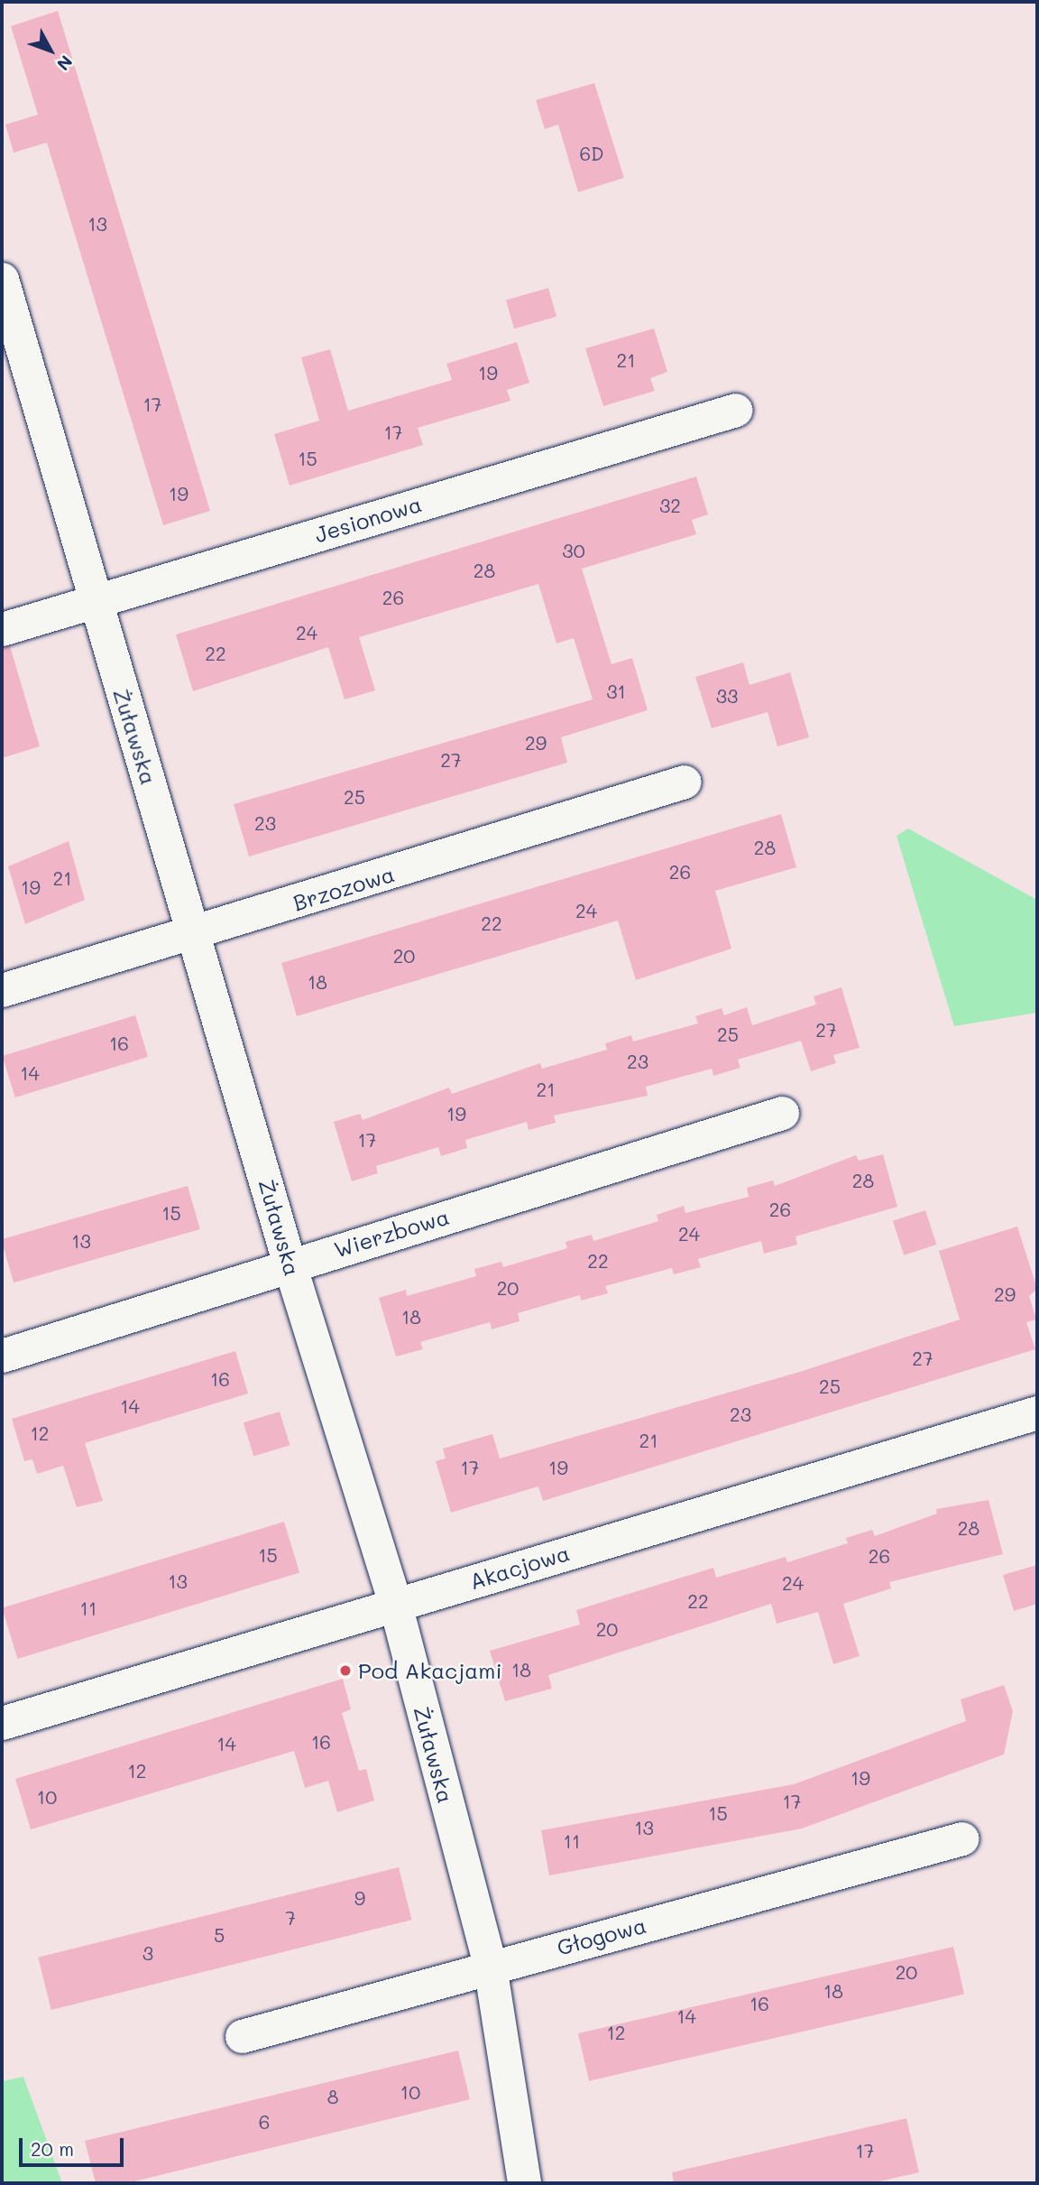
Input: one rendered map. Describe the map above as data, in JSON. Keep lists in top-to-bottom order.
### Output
{
  "streets": {
    "street": [
      "Jesionowa",
      "Żuławska",
      "Brzozowa",
      "Wierzbowa",
      "Akacjowa",
      "Głogowa"
    ]
  },
  "crossings": [
    ["Jesionowa", "Żuławska"],
    ["Żuławska", "Brzozowa"],
    ["Żuławska", "Wierzbowa"],
    ["Żuławska", "Akacjowa"],
    ["Żuławska", "Głogowa"]
  ],
  "places": ["Pod Akacjami"],
  "house_numbers": [
    "6D",
    "13",
    "21",
    "19",
    "17",
    "17",
    "15",
    "19",
    "32",
    "30",
    "28",
    "26",
    "24",
    "22",
    "31",
    "33",
    "29",
    "27",
    "25",
    "23",
    "28",
    "26",
    "21",
    "19",
    "24",
    "22",
    "20",
    "18",
    "27",
    "25",
    "16",
    "23",
    "14",
    "21",
    "19",
    "17",
    "28",
    "26",
    "15",
    "24",
    "13",
    "22",
    "20",
    "29",
    "18",
    "27",
    "16",
    "25",
    "14",
    "23",
    "12",
    "21",
    "17",
    "19",
    "28",
    "15",
    "26",
    "13",
    "24",
    "22",
    "11",
    "20",
    "18",
    "16",
    "14",
    "12",
    "19",
    "10",
    "17",
    "15",
    "13",
    "11",
    "9",
    "7",
    "5",
    "3",
    "20",
    "18",
    "16",
    "14",
    "12",
    "10",
    "8",
    "6",
    "17"
  ],
  "scale_bar": "20 m",
  "north": "bottom right"
}
